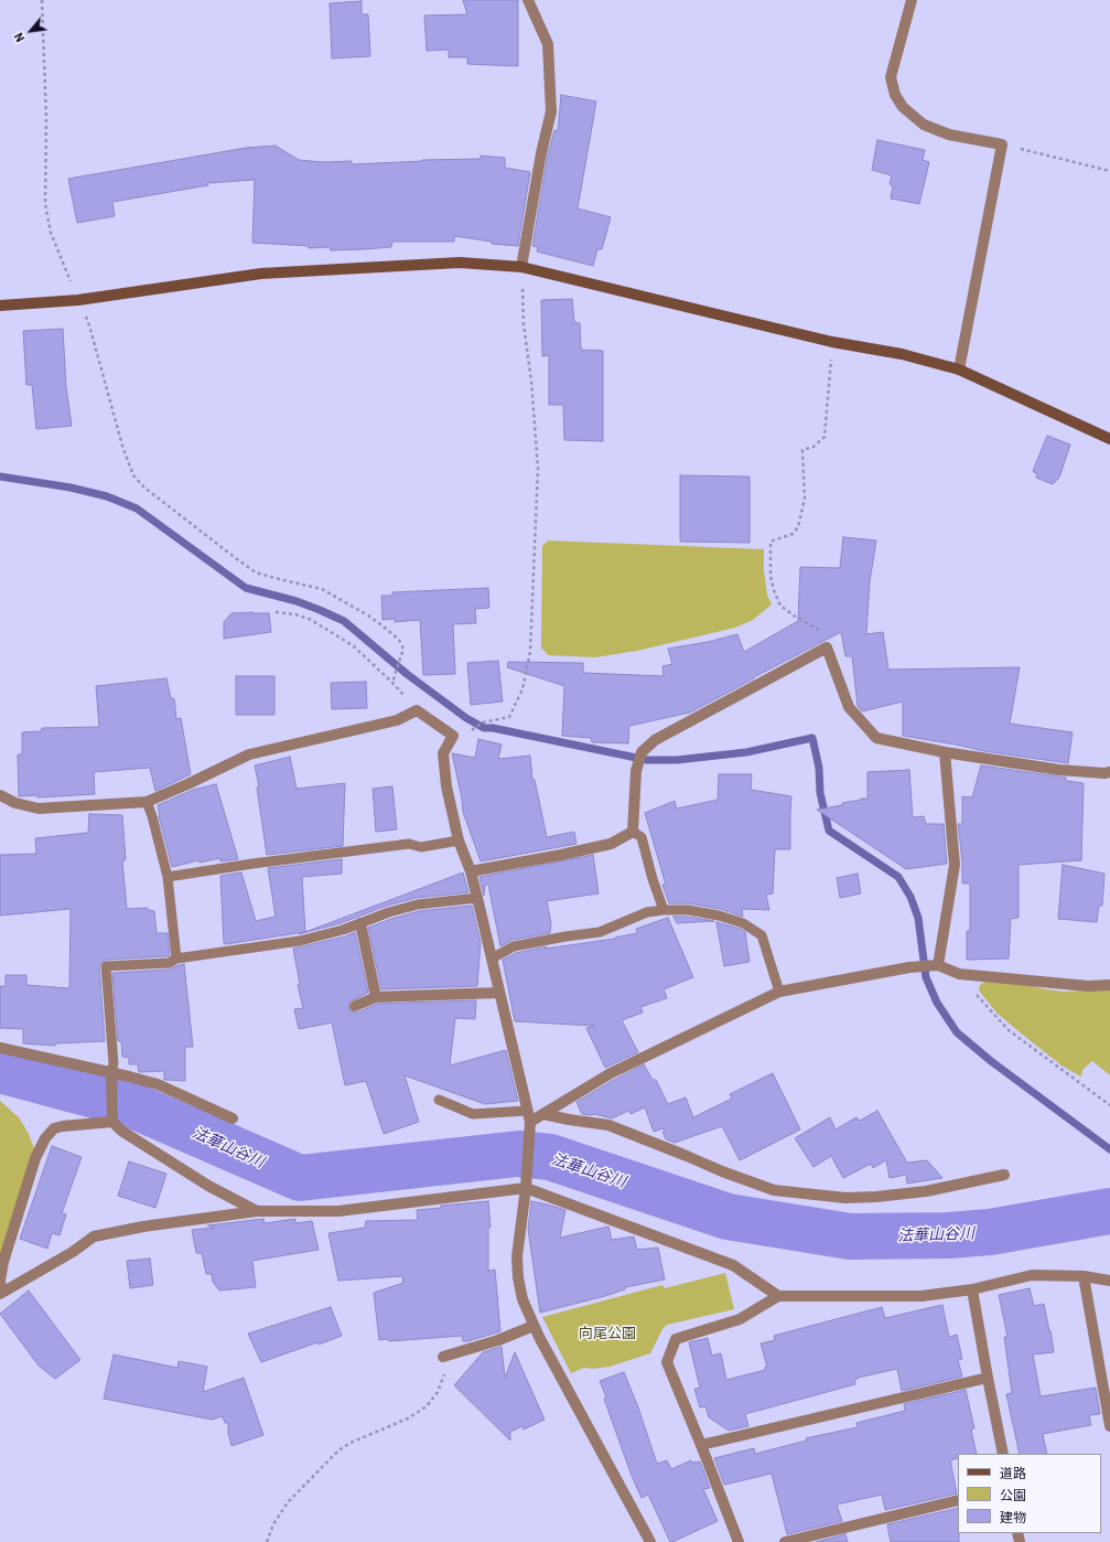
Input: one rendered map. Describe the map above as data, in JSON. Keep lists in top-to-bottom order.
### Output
{
  "water": ["法華山谷川"],
  "parks": ["向尾公園"],
  "legend": ["道路", "公園", "建物"],
  "north": "bottom left"
}
